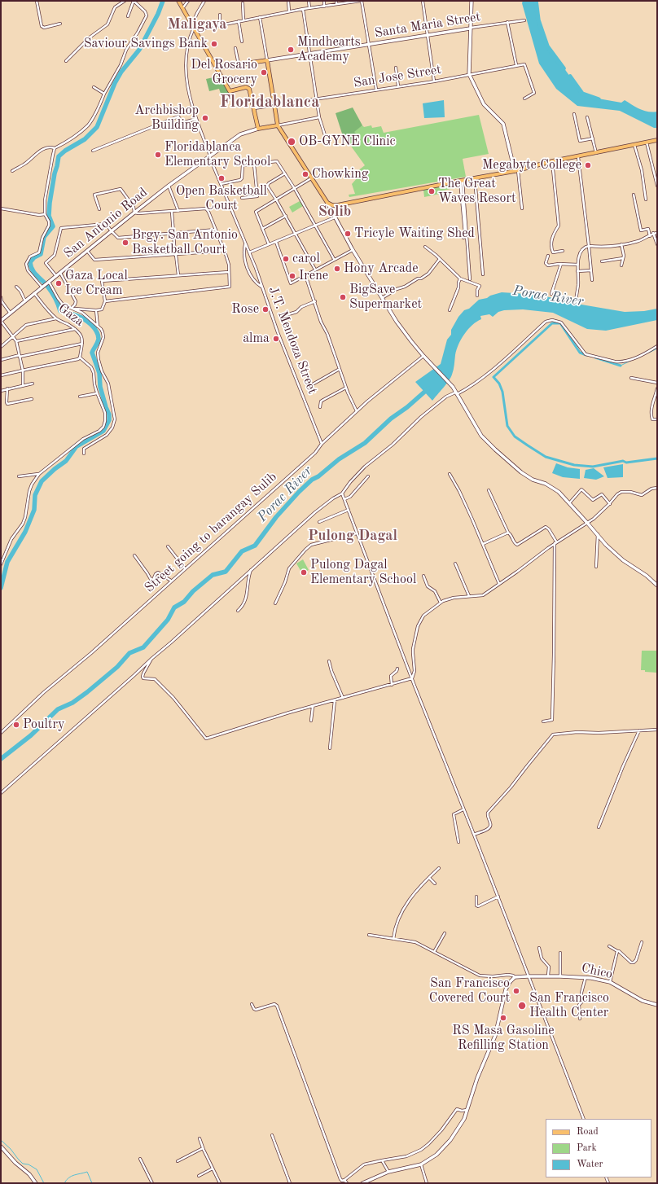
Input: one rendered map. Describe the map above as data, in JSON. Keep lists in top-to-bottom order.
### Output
{
  "streets": {
    "main road": ["Santa Maria Street"],
    "street": [
      "San Jose Street",
      "San Antonio Road",
      "Gaza",
      "J.T. Mendoza Street",
      "Street going to barangay Sulib",
      "Chico"
    ]
  },
  "crossings": [
    ["San Antonio Road", "Gaza"],
    ["San Antonio Road", "J.T. Mendoza Street"],
    ["J.T. Mendoza Street", "Street going to barangay Sulib"]
  ],
  "districts": [
    "Maligaya",
    "Floridablanca",
    "Solib",
    "Pulong Dagal"
  ],
  "water": ["Porac River"],
  "places": [
    "Saviour Savings Bank",
    "Mindhearts Academy",
    "Del Rosario Grocery",
    "Archbishop Building",
    "OB-GYNE Clinic",
    "Floridablanca Elementary School",
    "Megabyte College",
    "Chowking",
    "Open Basketball Court",
    "The Great Waves Resort",
    "Tricyle Waiting Shed",
    "Brgy. San Antonio Basketball Court",
    "carol",
    "Hony Arcade",
    "Irene",
    "Gaza Local Ice Cream",
    "BigSave Supermarket",
    "Rose",
    "alma",
    "Pulong Dagal Elementary School",
    "Poultry",
    "San Francisco Covered Court",
    "San Francisco Health Center",
    "RS Masa Gasoline Refilling Station"
  ],
  "legend": ["Road", "Park", "Water"]
}
